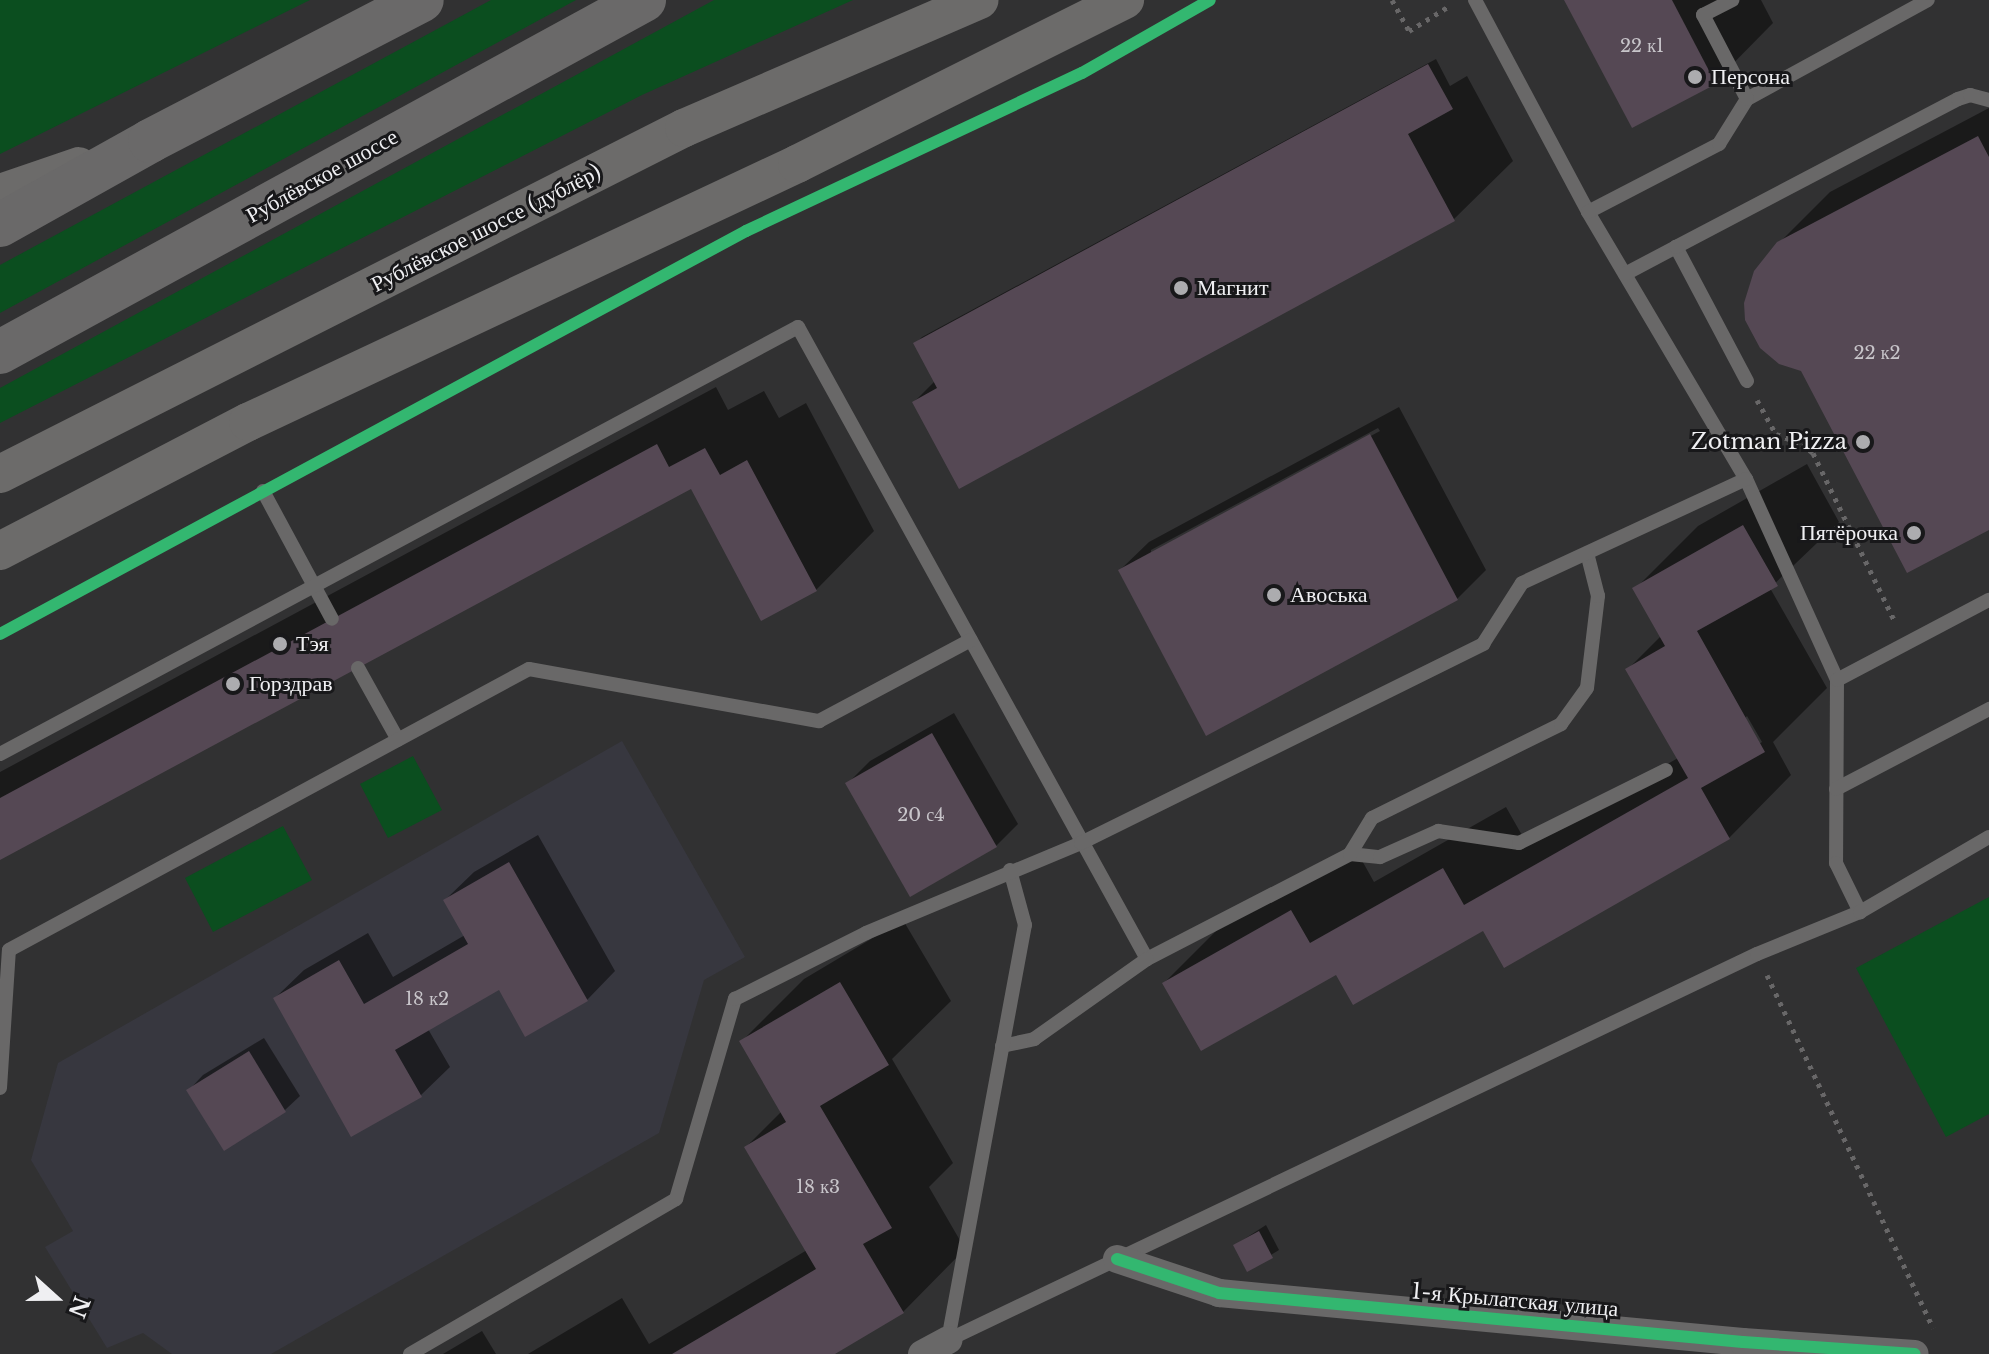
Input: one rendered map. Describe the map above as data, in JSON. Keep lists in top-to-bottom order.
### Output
{
  "streets": {
    "main road": ["Рублёвское шоссе", "Рублёвское шоссе (дублёр)"],
    "street": ["1-я Крылатская улица"]
  },
  "places": [
    "Персона",
    "Магнит",
    "Zotman Pizza",
    "Пятёрочка",
    "Авоська",
    "Тэя",
    "Горздрав"
  ],
  "house_numbers": [
    "22 к1",
    "22 к2",
    "20 с4",
    "18 к2",
    "18 к3"
  ],
  "north": "right"
}
